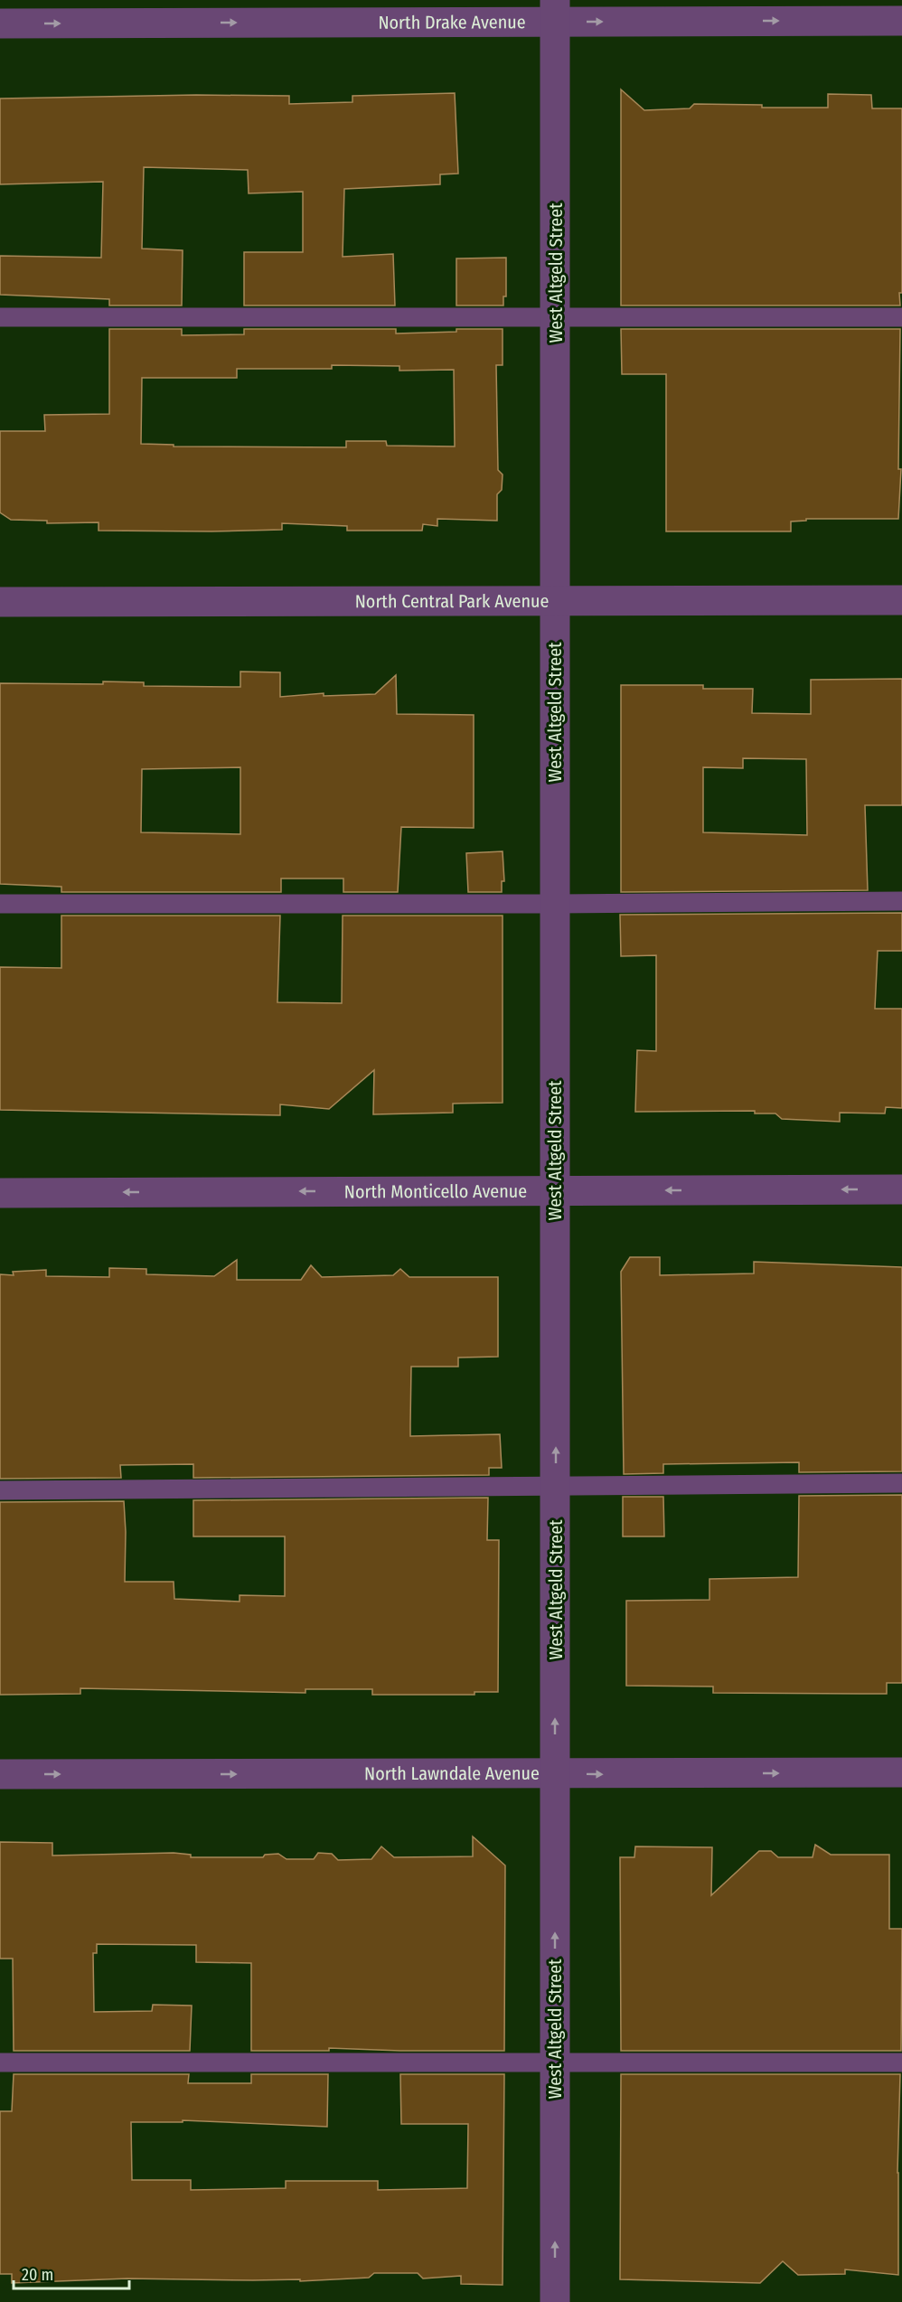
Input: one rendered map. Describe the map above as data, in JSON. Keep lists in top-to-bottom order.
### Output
{
  "streets": {
    "street": [
      "North Drake Avenue",
      "West Altgeld Street",
      "North Central Park Avenue",
      "North Monticello Avenue",
      "North Lawndale Avenue"
    ]
  },
  "crossings": [
    ["North Drake Avenue", "West Altgeld Street"],
    ["West Altgeld Street", "North Central Park Avenue"],
    ["West Altgeld Street", "North Monticello Avenue"],
    ["West Altgeld Street", "North Lawndale Avenue"]
  ],
  "one_way": [
    "North Drake Avenue",
    "West Altgeld Street",
    "North Monticello Avenue",
    "North Lawndale Avenue"
  ],
  "scale_bar": "20 m"
}
